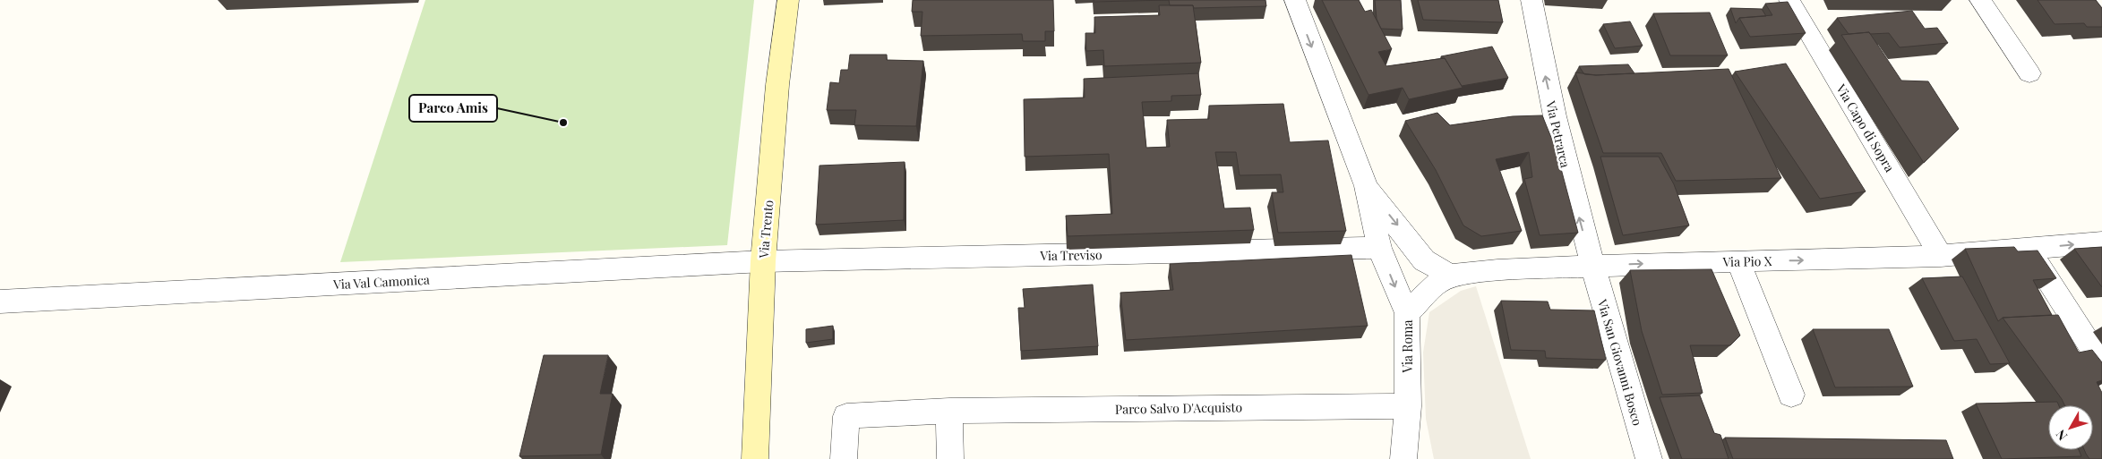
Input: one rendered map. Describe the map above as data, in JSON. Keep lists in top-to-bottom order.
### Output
{
  "streets": {
    "street": [
      "Via Capo di Sopra",
      "Via Petrarca",
      "Via Trento",
      "Via Treviso",
      "Via Pio X",
      "Via Val Camonica",
      "Via Roma",
      "Via San Giovanni Bosco",
      "Parco Salvo D'Acquisto"
    ]
  },
  "crossings": [
    ["Via Capo di Sopra", "Via Pio X"],
    ["Via Petrarca", "Via Pio X"],
    ["Via Petrarca", "Via San Giovanni Bosco"],
    ["Via Trento", "Via Treviso"],
    ["Via Trento", "Via Val Camonica"],
    ["Via Treviso", "Via Val Camonica"],
    ["Via Treviso", "Via Roma"],
    ["Via Pio X", "Via Roma"],
    ["Via Pio X", "Via San Giovanni Bosco"],
    ["Via Roma", "Parco Salvo D'Acquisto"]
  ],
  "one_way": ["Via Petrarca", "Via Pio X", "Via Roma"],
  "places": ["Parco Amis"],
  "north": "bottom left"
}
